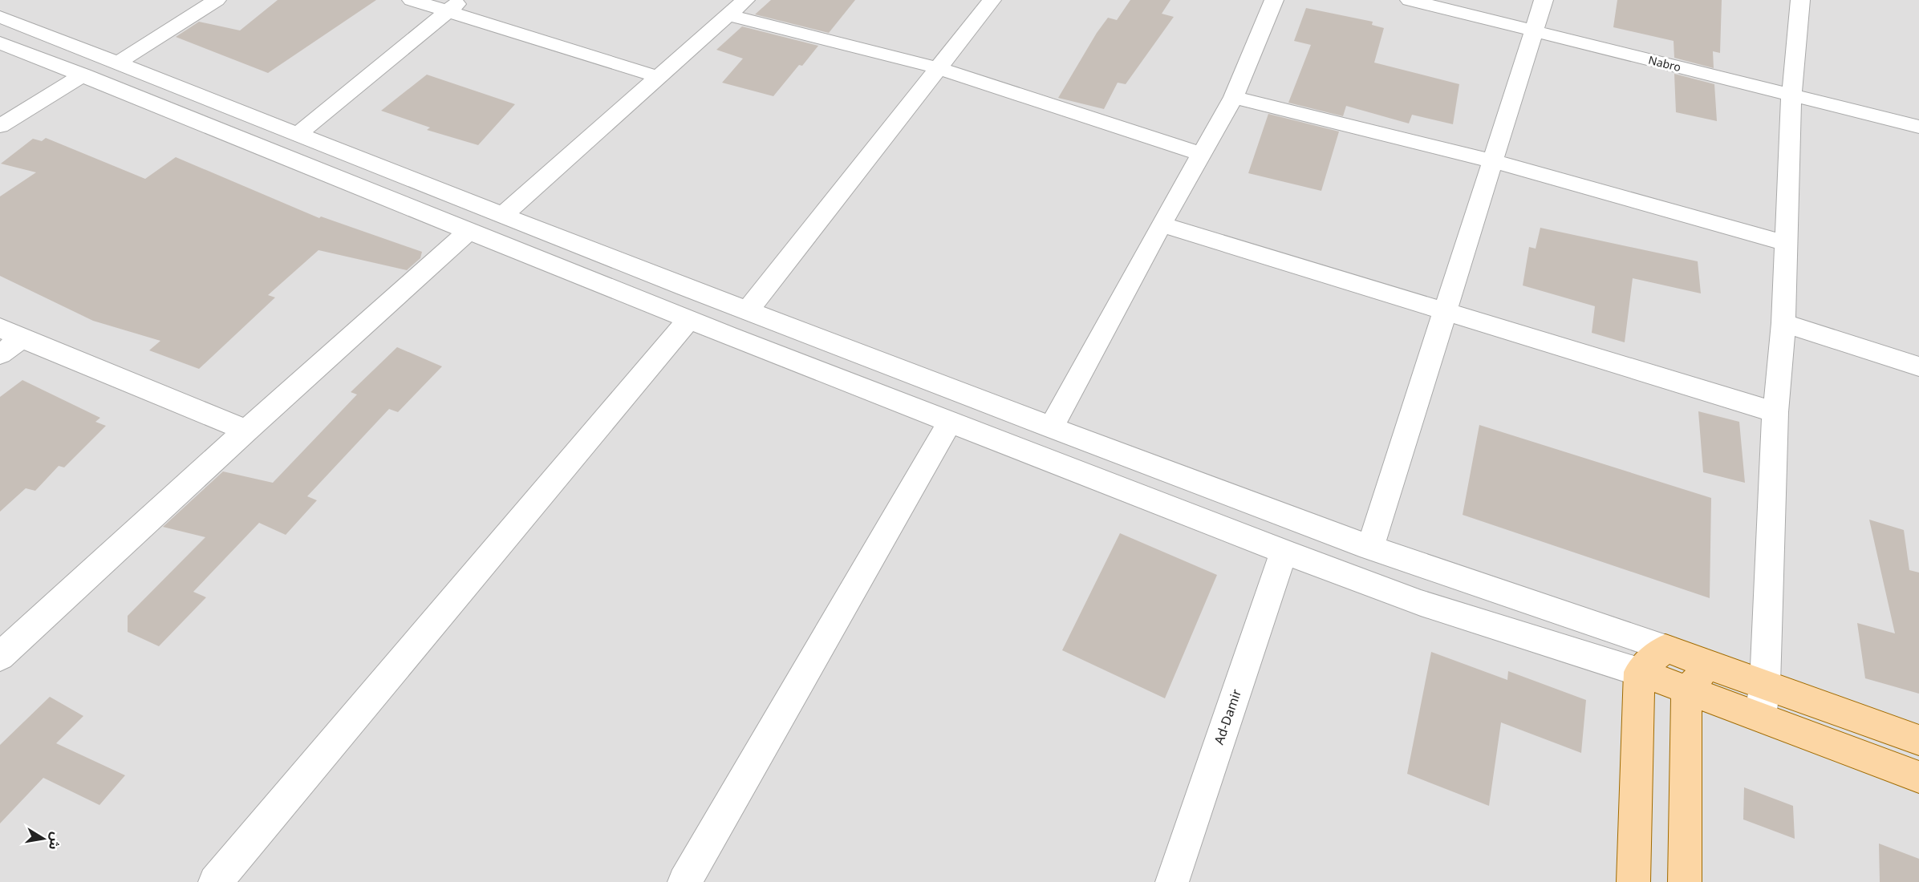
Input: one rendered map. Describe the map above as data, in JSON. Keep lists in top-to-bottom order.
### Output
{
  "streets": {
    "street": ["Nabro", "Ad-Damir"]
  },
  "north": "right"
}
